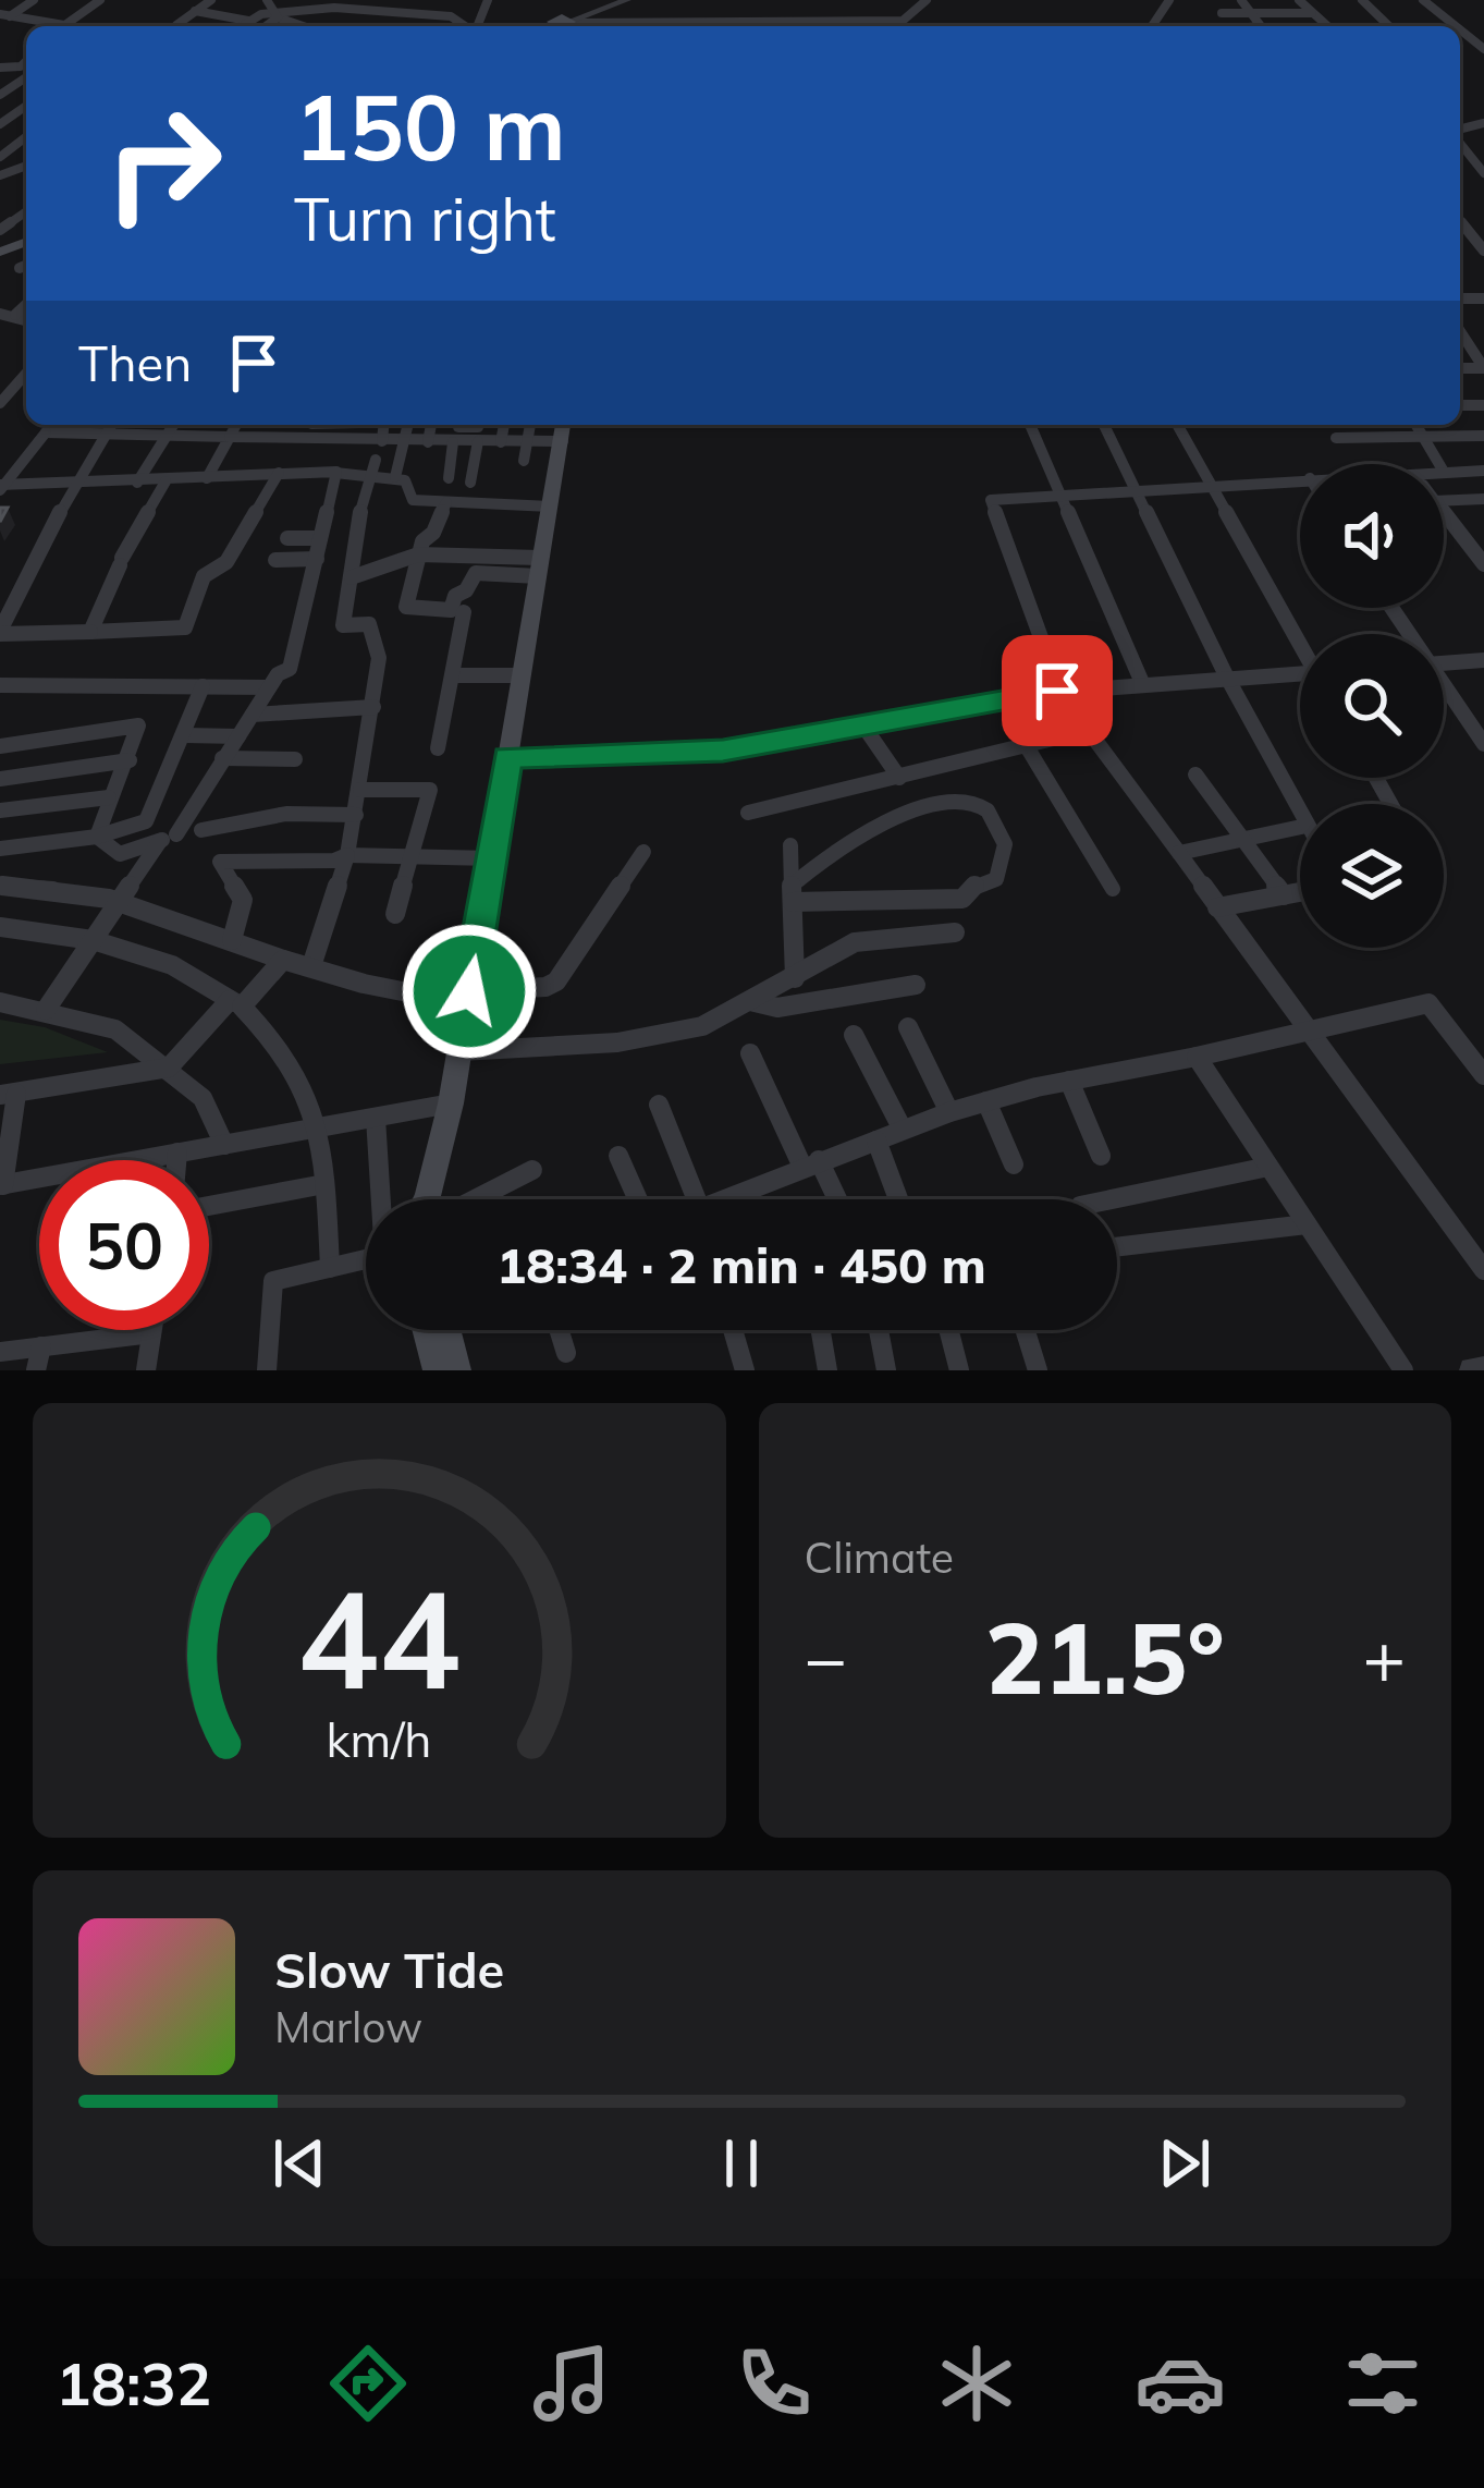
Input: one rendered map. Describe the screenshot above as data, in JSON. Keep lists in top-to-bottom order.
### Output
{
  "page": {
    "turn": ["150 m", "Turn right"],
    "then": "Then",
    "limit": "50",
    "trip": "18:34 · 2 min · 450 m",
    "tile": "Climate",
    "heat": ["−", "21.5°", "+"],
    "song": ["Slow Tide", "Marlow"],
    "tabs": "18:32",
    "gauge": ["44", "km/h"]
  }
}
